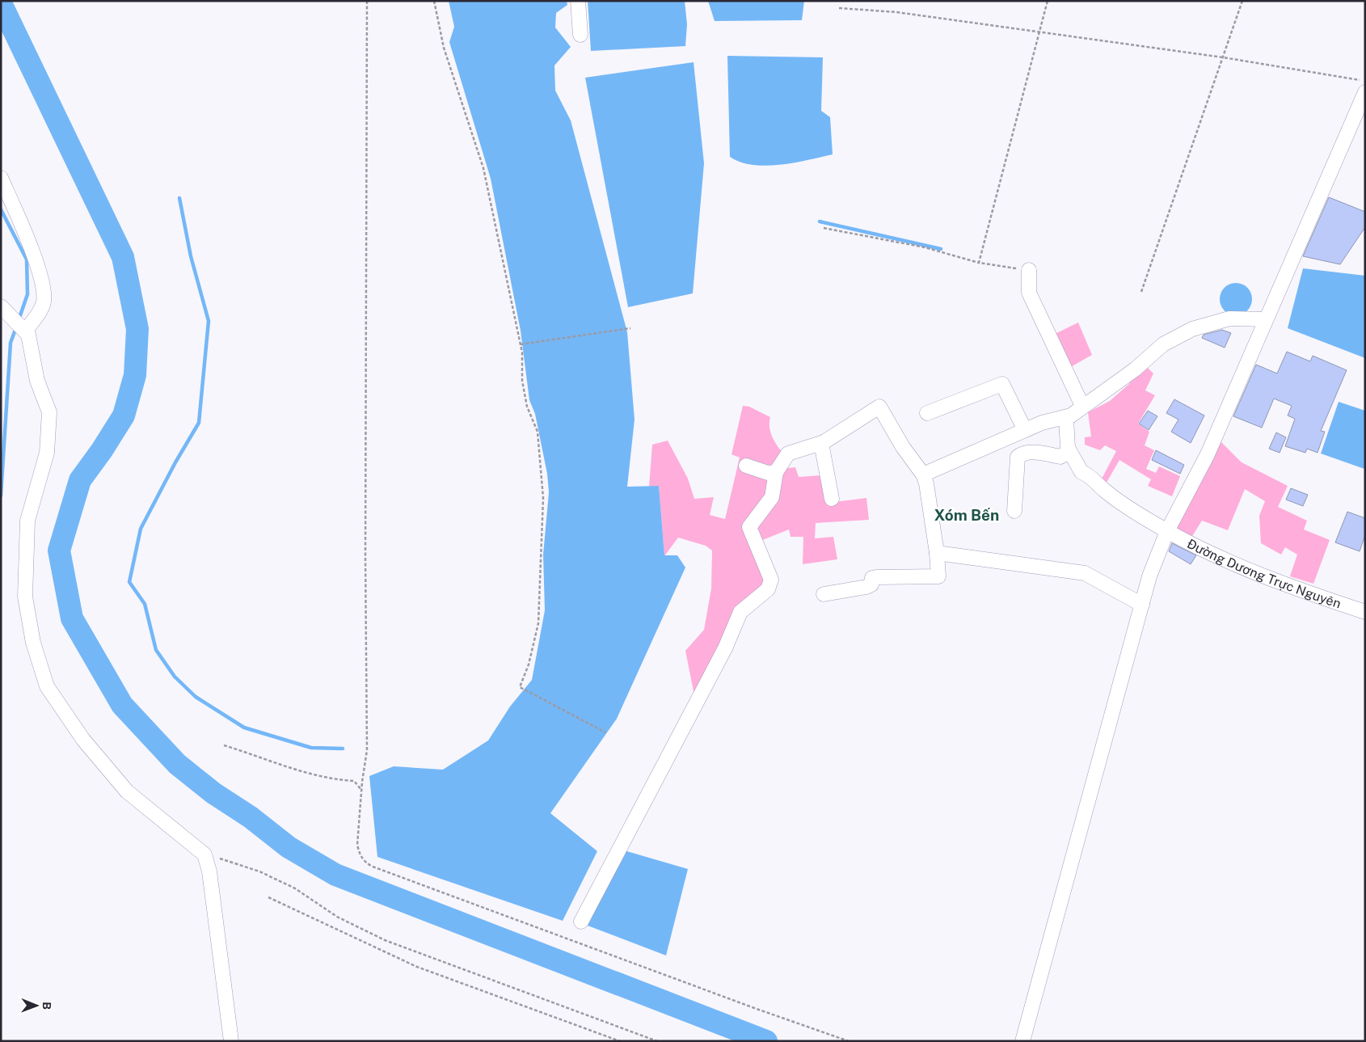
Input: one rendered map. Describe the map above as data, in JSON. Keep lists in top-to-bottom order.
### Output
{
  "streets": {
    "street": ["Đường Dương Trực Nguyên"]
  },
  "districts": ["Xóm Bến"],
  "north": "right"
}
